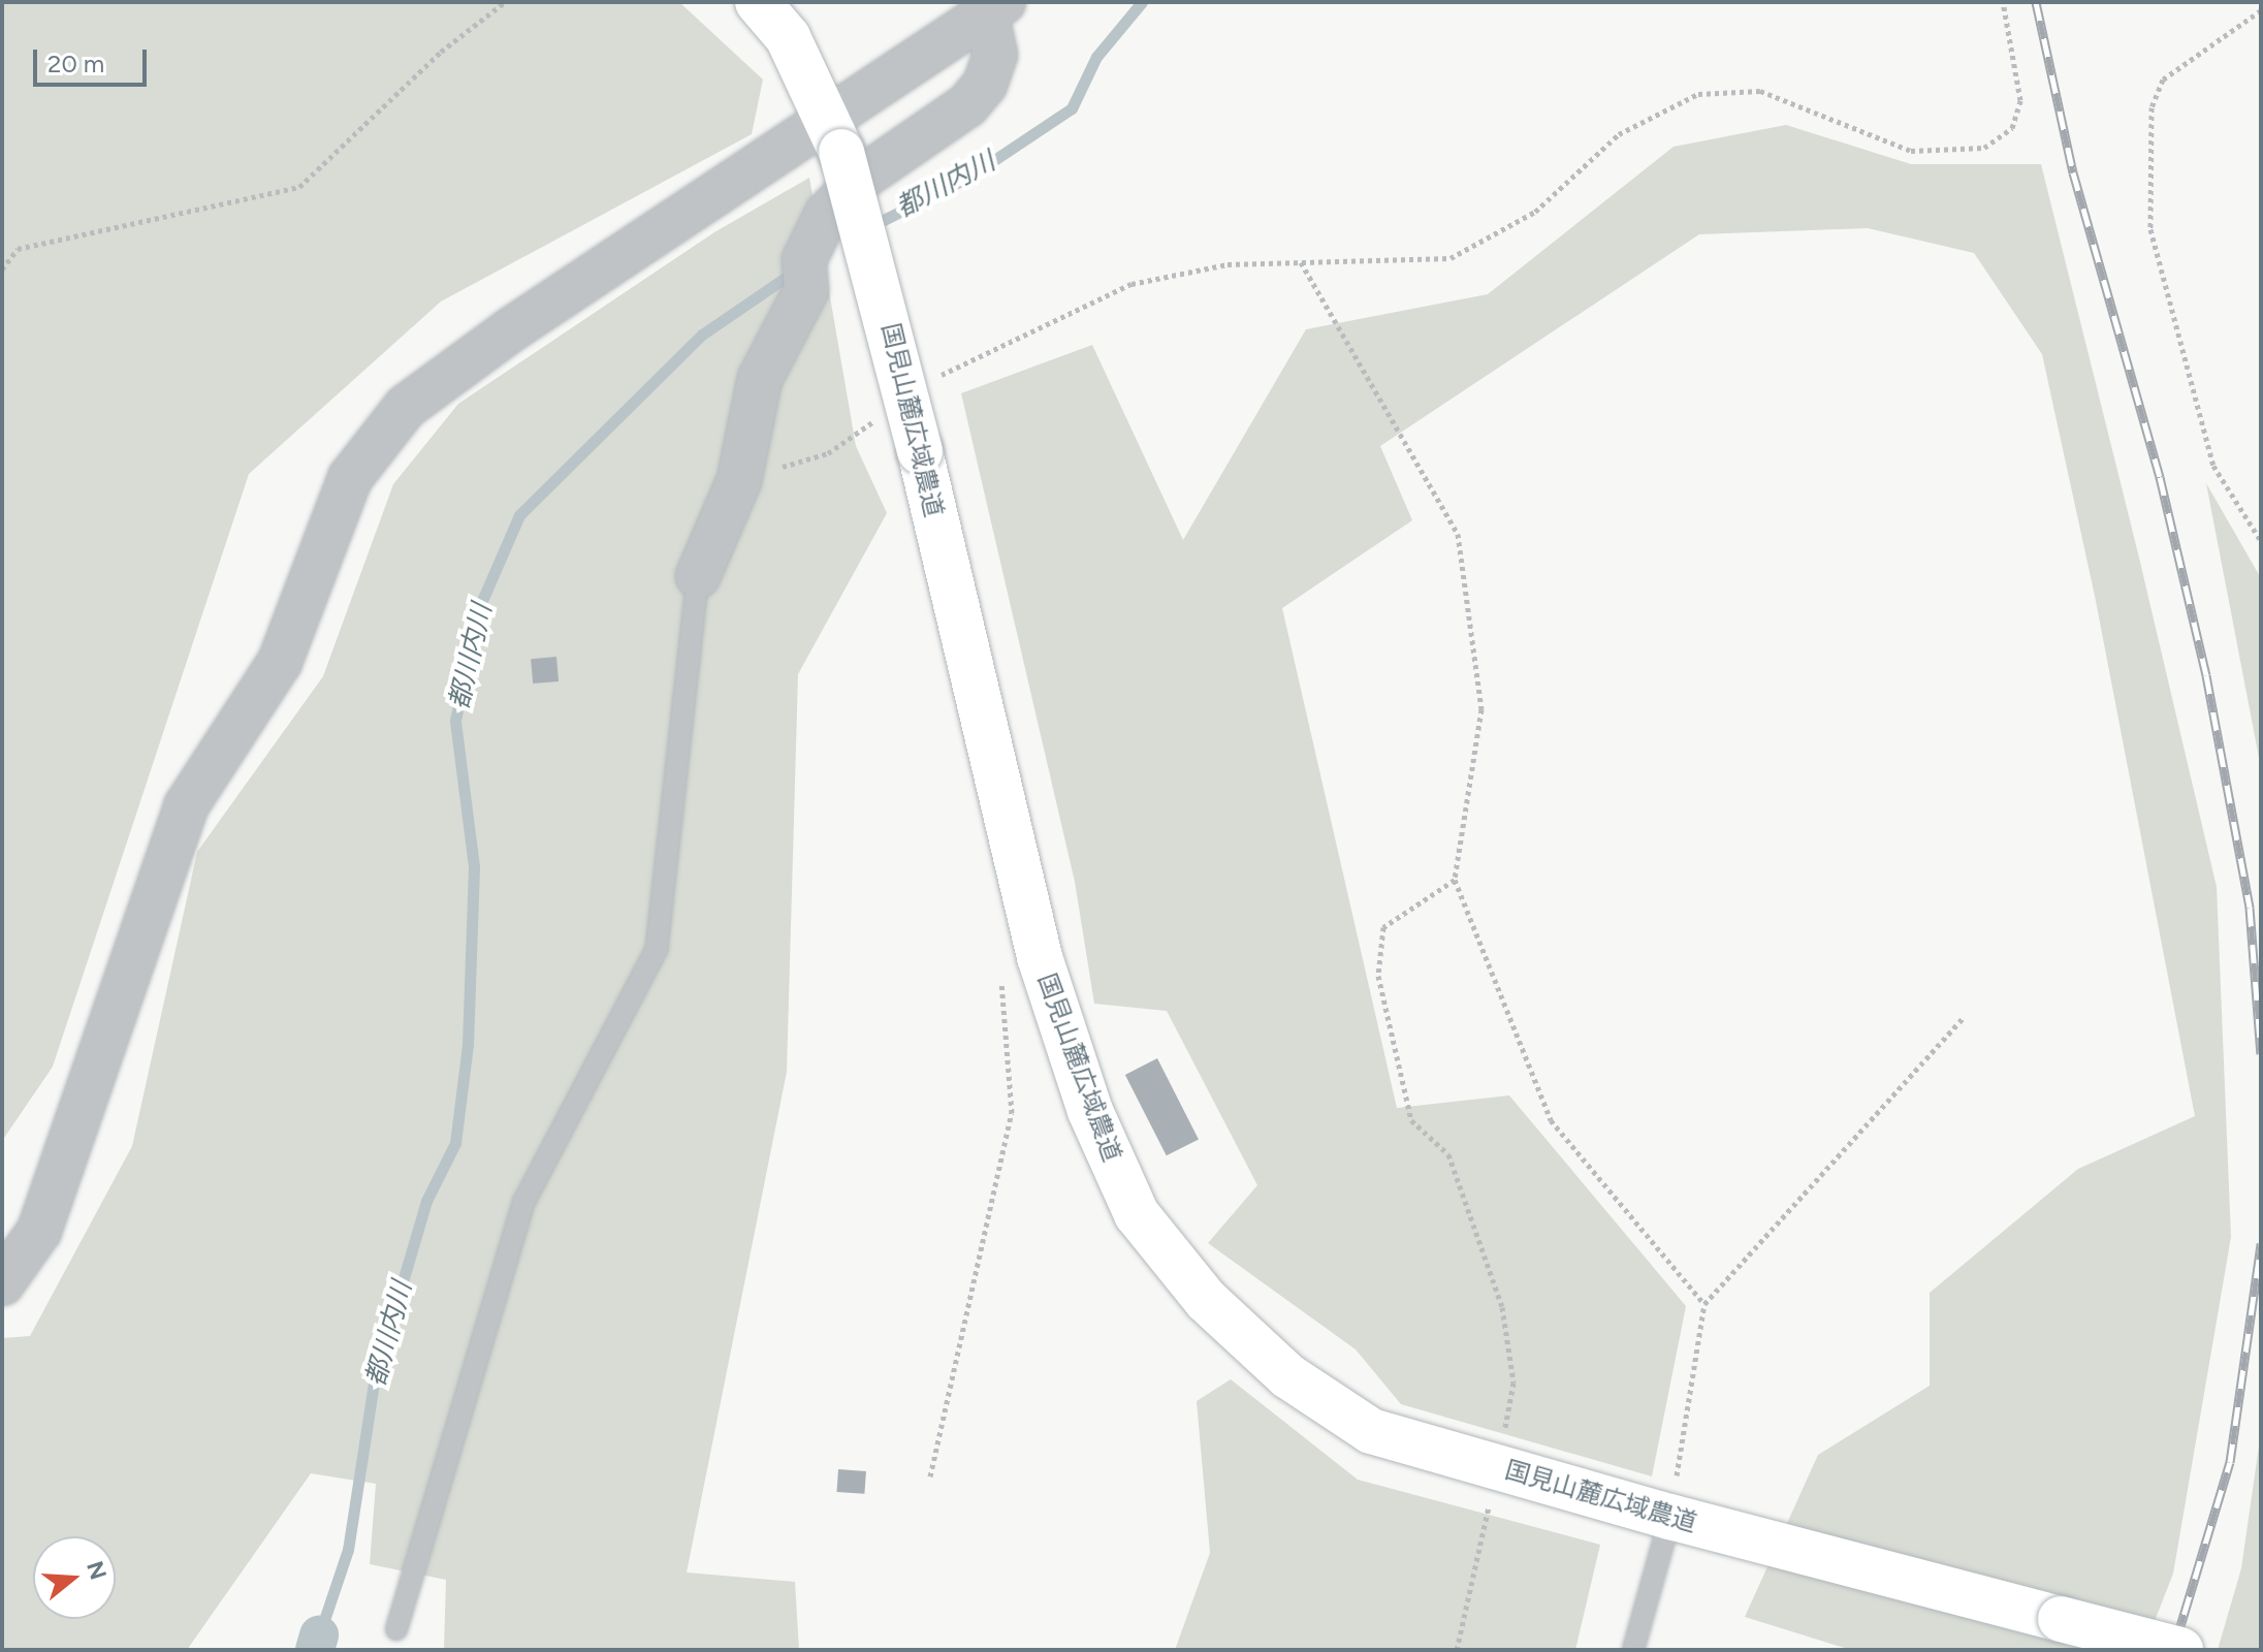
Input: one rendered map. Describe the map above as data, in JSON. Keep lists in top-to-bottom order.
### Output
{
  "streets": {
    "street": ["国見山麓広域農道"]
  },
  "water": ["都川内川"],
  "scale_bar": "20 m",
  "north": "right"
}
